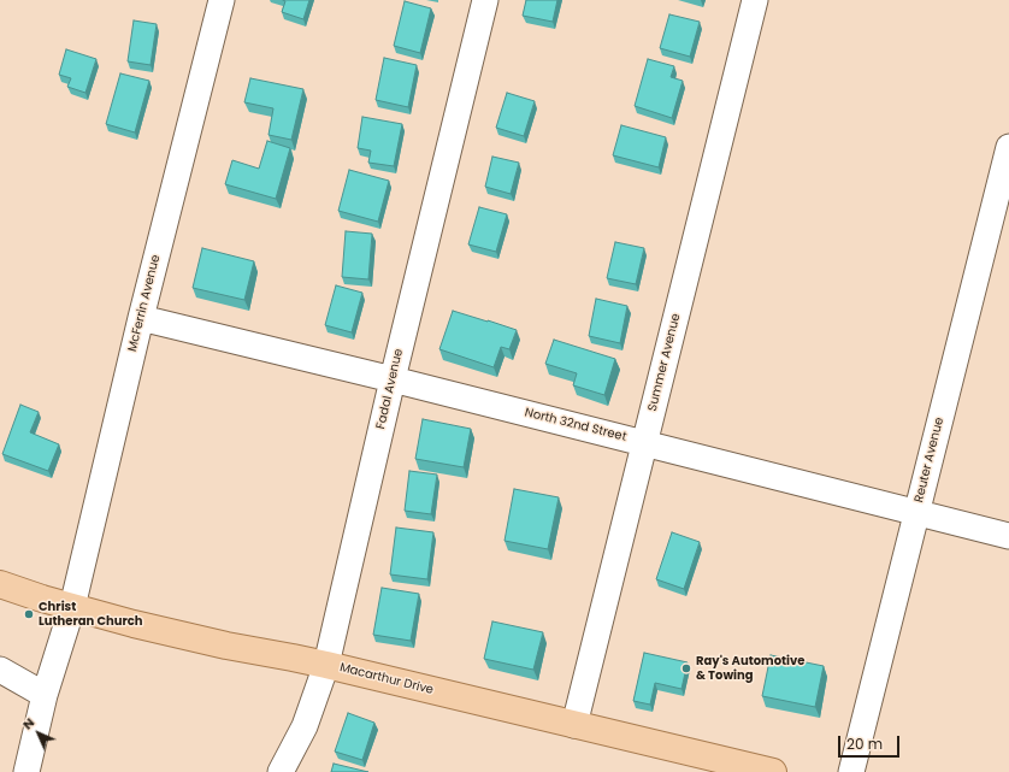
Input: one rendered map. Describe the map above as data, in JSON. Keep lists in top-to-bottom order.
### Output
{
  "streets": {
    "main road": ["Macarthur Drive"],
    "street": [
      "McFerrin Avenue",
      "Summer Avenue",
      "Fadal Avenue",
      "North 32nd Street",
      "Reuter Avenue"
    ]
  },
  "crossings": [
    ["McFerrin Avenue", "North 32nd Street"],
    ["McFerrin Avenue", "Macarthur Drive"],
    ["Summer Avenue", "North 32nd Street"],
    ["Summer Avenue", "Macarthur Drive"],
    ["Fadal Avenue", "North 32nd Street"],
    ["Fadal Avenue", "Macarthur Drive"],
    ["North 32nd Street", "Reuter Avenue"]
  ],
  "places": ["Christ Lutheran Church", "Ray's Automotive & Towing"],
  "scale_bar": "20 m",
  "north": "top left"
}
